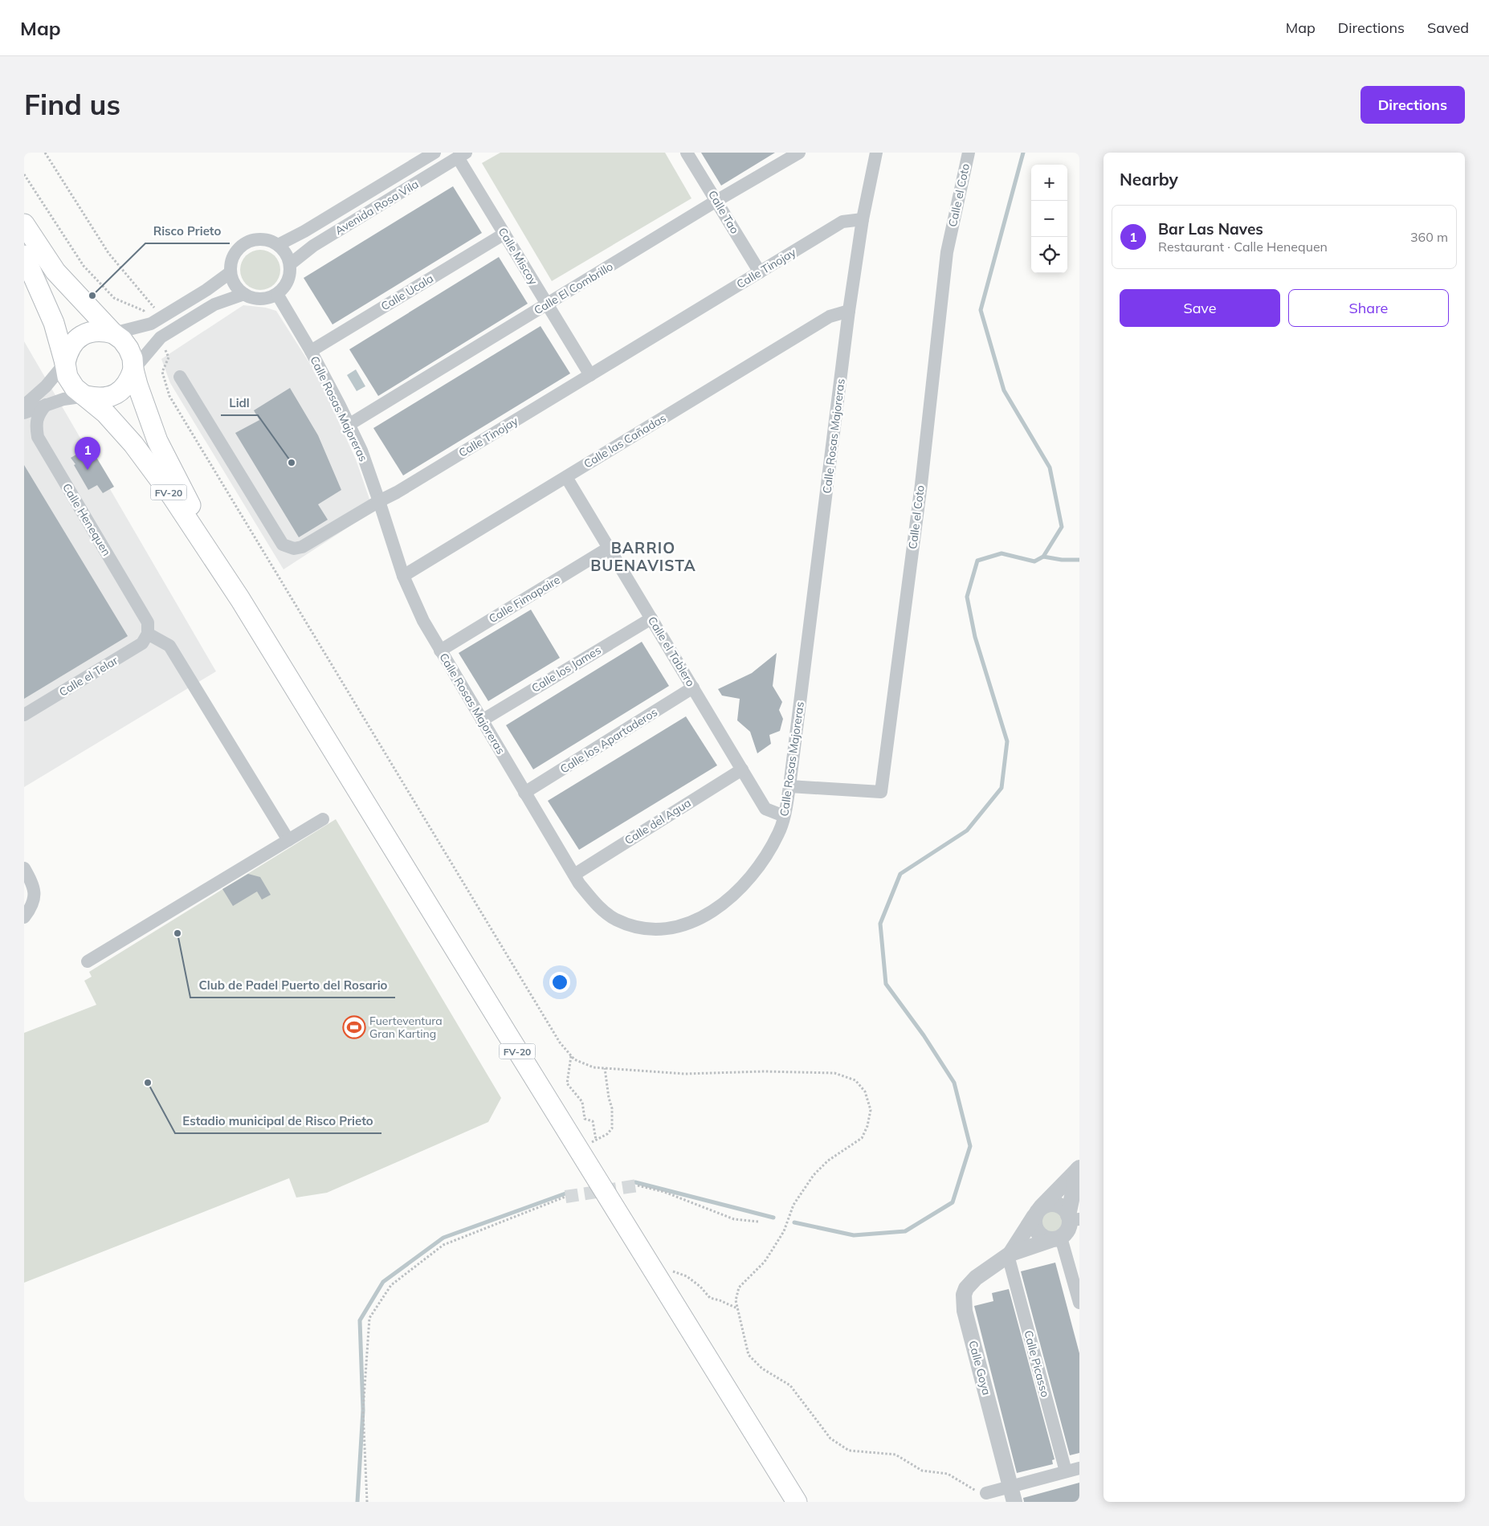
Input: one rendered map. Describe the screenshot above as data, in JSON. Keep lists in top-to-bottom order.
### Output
{
  "streets": {
    "main road": ["FV-20"],
    "street": [
      "Calle el Coto",
      "Avenida Rosa Vila",
      "Calle Tao",
      "Calle Miscoy",
      "Calle Tinojay",
      "Calle El Combrillo",
      "Calle Ucala",
      "Calle Rosas Majoreras",
      "Calle las Cañadas",
      "Calle Henequen",
      "Calle Fimapaire",
      "Calle el Tablero",
      "Calle los James",
      "Calle el Telar",
      "Calle los Apartaderos",
      "Calle del Agua",
      "Calle Picasso",
      "Calle Goya"
    ]
  },
  "crossings": [
    ["Calle el Coto", "Calle Rosas Majoreras"],
    ["Avenida Rosa Vila", "Calle Miscoy"],
    ["Avenida Rosa Vila", "Calle Rosas Majoreras"],
    ["Calle Tao", "Calle Tinojay"],
    ["Calle Tao", "Calle El Combrillo"],
    ["Calle Miscoy", "Calle Tinojay"],
    ["Calle Miscoy", "Calle El Combrillo"],
    ["Calle Miscoy", "Calle Ucala"],
    ["Calle Tinojay", "Calle Rosas Majoreras"],
    ["Calle El Combrillo", "Calle Rosas Majoreras"],
    ["Calle Ucala", "Calle Rosas Majoreras"],
    ["Calle Rosas Majoreras", "Calle las Cañadas"],
    ["Calle Rosas Majoreras", "Calle Fimapaire"],
    ["Calle Rosas Majoreras", "Calle el Tablero"],
    ["Calle Rosas Majoreras", "Calle los James"],
    ["Calle Rosas Majoreras", "Calle los Apartaderos"],
    ["Calle Rosas Majoreras", "Calle del Agua"],
    ["Calle las Cañadas", "Calle el Tablero"],
    ["Calle Henequen", "Calle el Telar"],
    ["Calle Fimapaire", "Calle el Tablero"],
    ["Calle el Tablero", "Calle los James"],
    ["Calle el Tablero", "Calle los Apartaderos"],
    ["Calle el Tablero", "Calle del Agua"],
    ["Calle Picasso", "Calle Goya"]
  ],
  "districts": ["BARRIO BUENAVISTA"],
  "places": {
    "other": [
      "Risco Prieto",
      "Lidl",
      "Club de Padel Puerto del Rosario",
      "Estadio municipal de Risco Prieto"
    ],
    "sports": ["Fuerteventura Gran Karting"]
  },
  "page": {
    "header": "Map",
    "nav": ["Map", "Directions", "Saved"],
    "buttons": [
      "Directions",
      ["Save", "Share"]
    ],
    "title": "Find us",
    "heading": "Nearby",
    "map_buttons": ["+", "−"],
    "list": [
      {
        "mark": "1",
        "name": "Bar Las Naves",
        "note": "Restaurant · Calle Henequen",
        "value": "360 m"
      }
    ],
    "pins": "1"
  }
}
